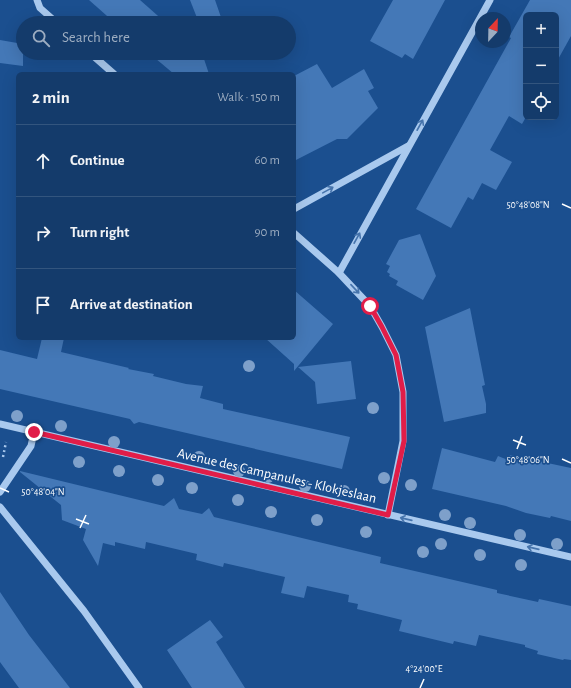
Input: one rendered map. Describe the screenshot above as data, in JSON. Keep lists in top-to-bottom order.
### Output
{
  "streets": {
    "street": ["Avenue des Campanules - Klokjeslaan"]
  },
  "north": "top",
  "page": {
    "map_buttons": ["+", "−"],
    "search": "Search here",
    "heading": ["2 min", "Walk · 150 m"],
    "list": [
      ["Continue", "60 m"],
      ["Turn right", "90 m"],
      "Arrive at destination"
    ]
  },
  "coordinates": [
    "50°48'08\"N",
    "50°48'06\"N",
    "50°48'04\"N",
    "4°24'00\"E"
  ]
}
